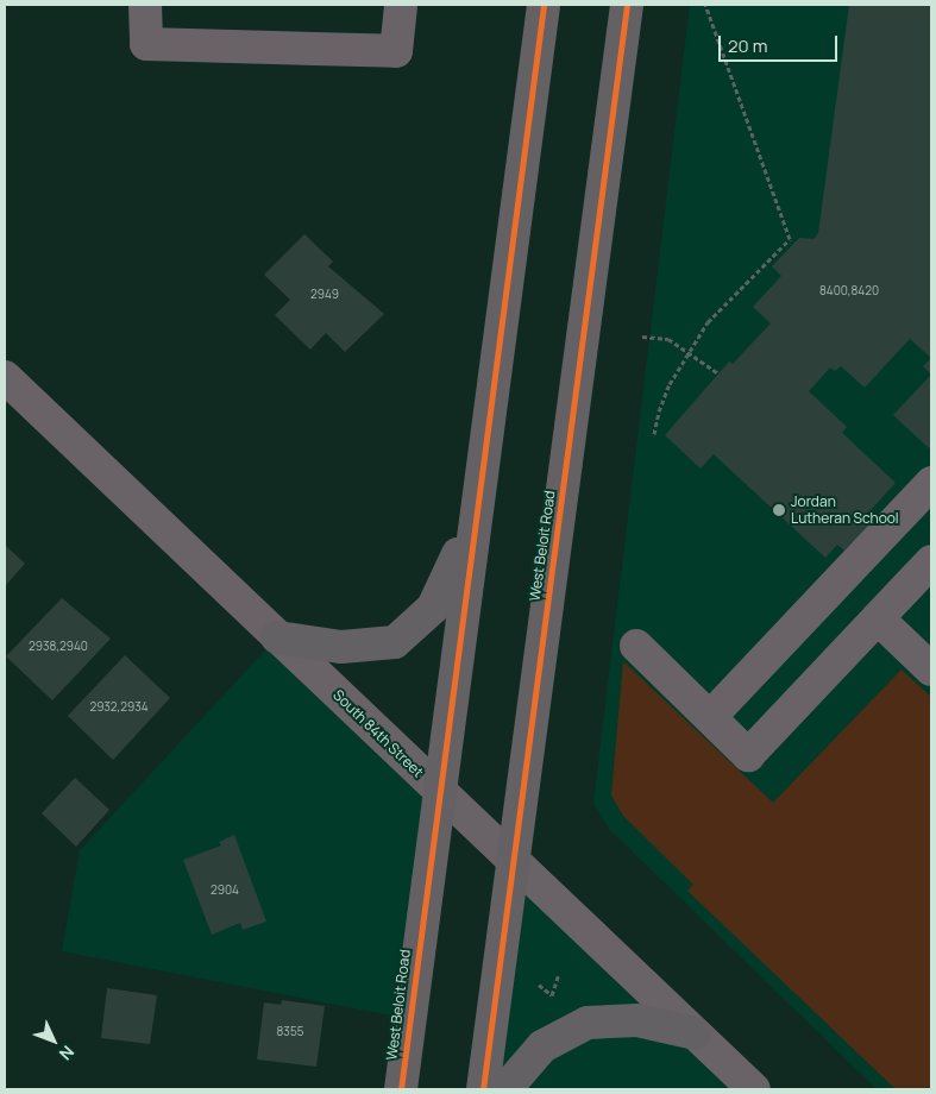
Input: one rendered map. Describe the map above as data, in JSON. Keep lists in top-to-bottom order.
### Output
{
  "streets": {
    "main road": ["West Beloit Road"],
    "street": ["South 84th Street"]
  },
  "crossings": [
    ["West Beloit Road", "South 84th Street"]
  ],
  "places": ["Jordan Lutheran School"],
  "house_numbers": [
    "8400,8420",
    "2949",
    "2938,2940",
    "2932,2934",
    "2904",
    "8355"
  ],
  "scale_bar": "20 m",
  "north": "bottom right"
}
